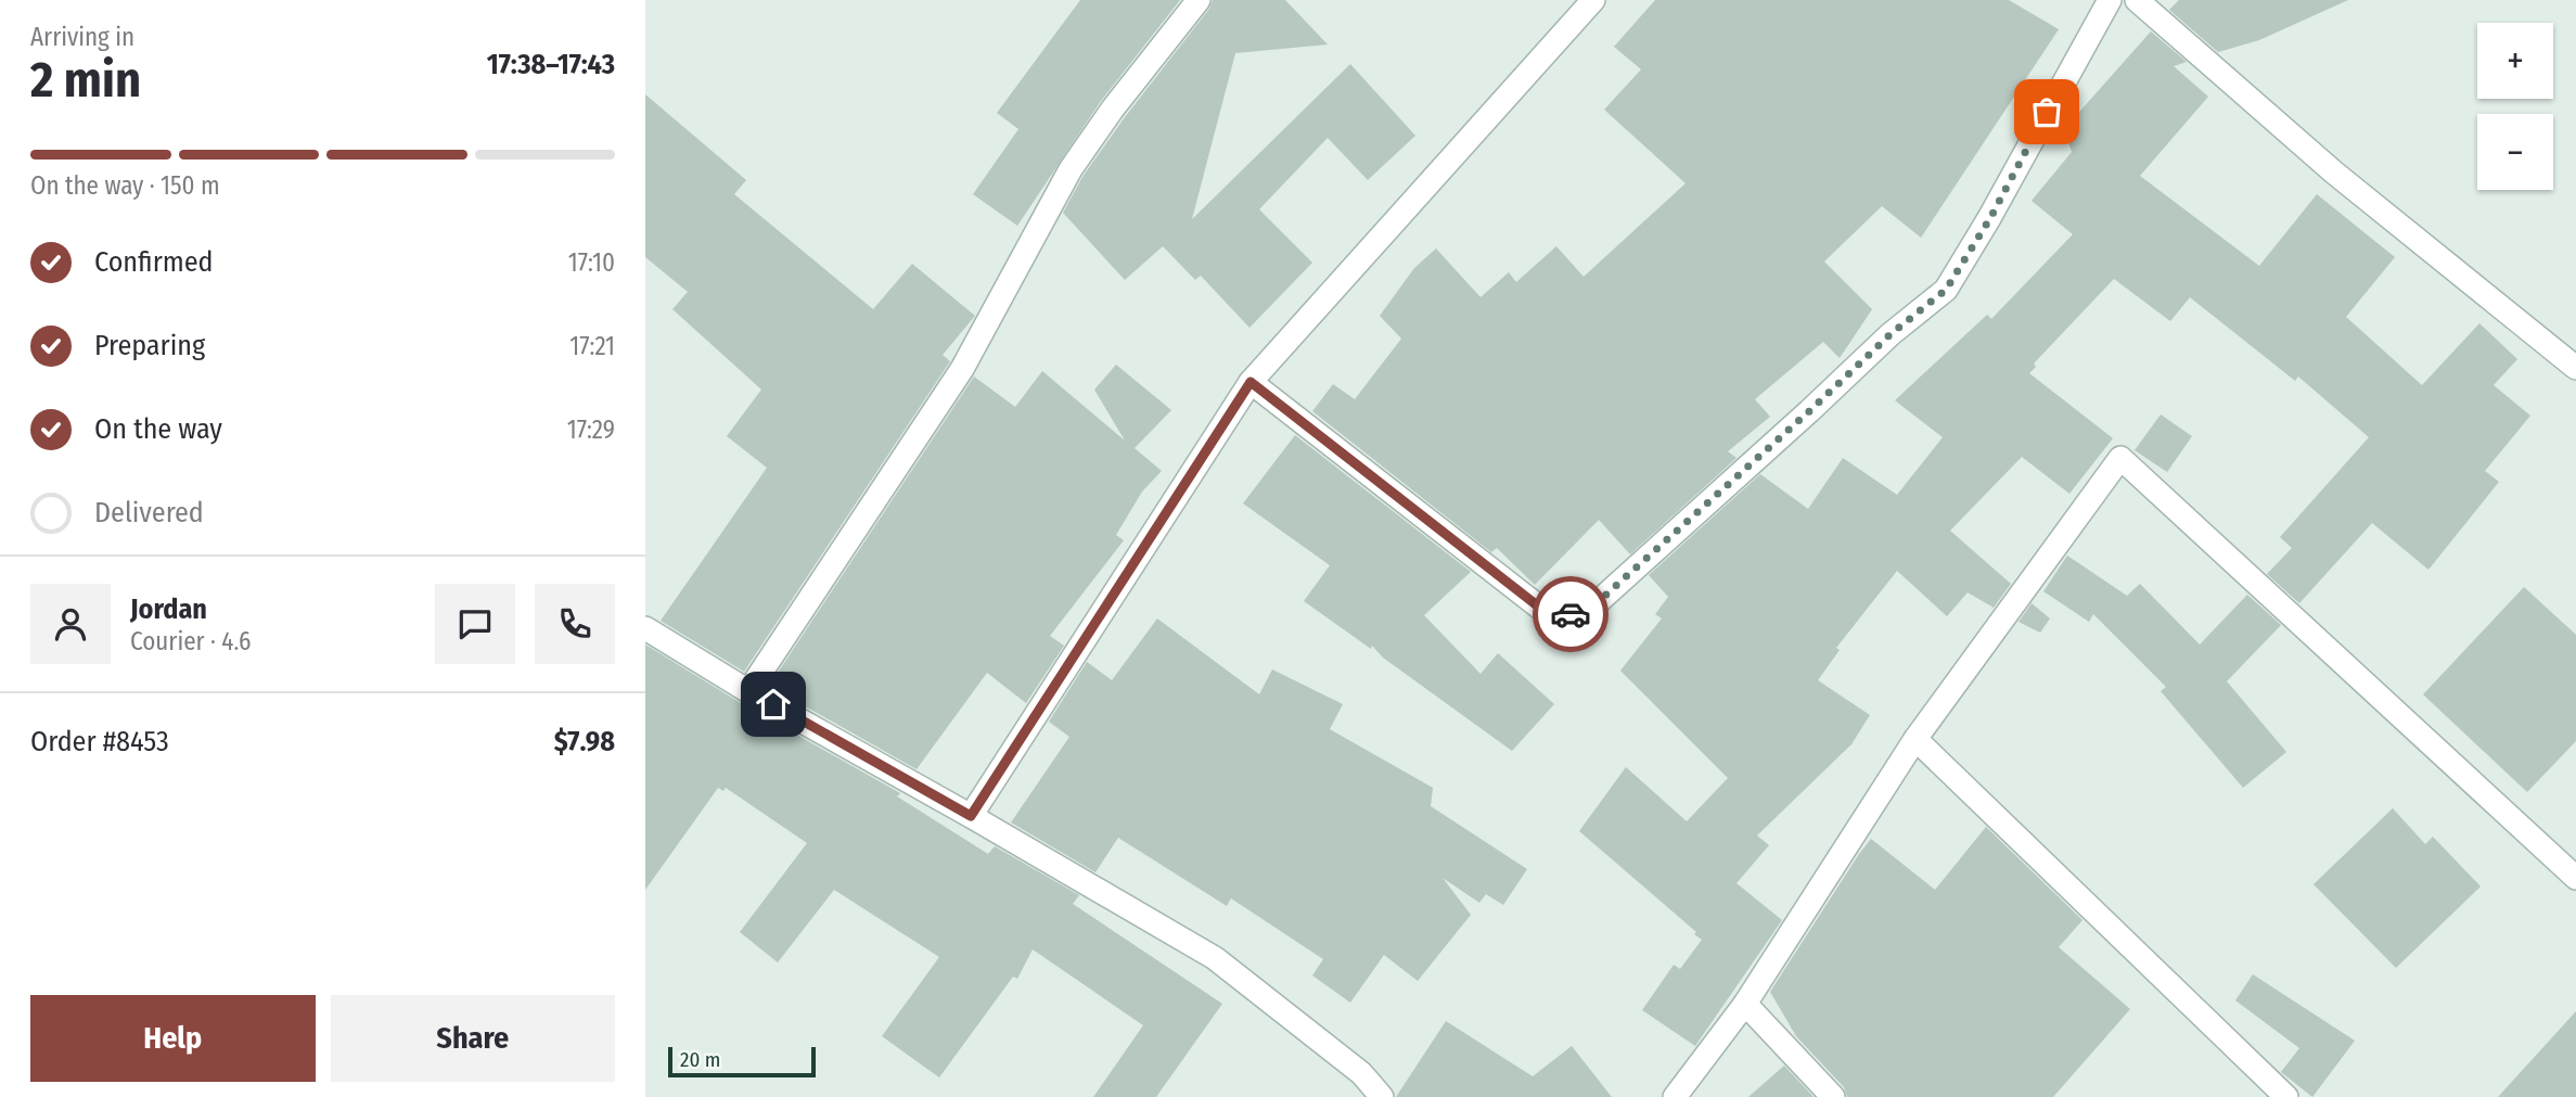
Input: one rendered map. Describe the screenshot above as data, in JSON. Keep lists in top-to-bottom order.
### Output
{
  "scale_bar": "20 m",
  "page": {
    "heading": ["2 min", "Arriving in", "17:38–17:43"],
    "panel": [
      "Jordan",
      "Courier · 4.6",
      "Order #8453",
      "$7.98"
    ],
    "map_buttons": ["+", "−"],
    "bar": "On the way · 150 m",
    "list": [
      ["Confirmed", "17:10"],
      ["Preparing", "17:21"],
      ["On the way", "17:29"],
      "Delivered"
    ],
    "buttons": ["Help", "Share"],
    "scale": "20 m"
  }
}
